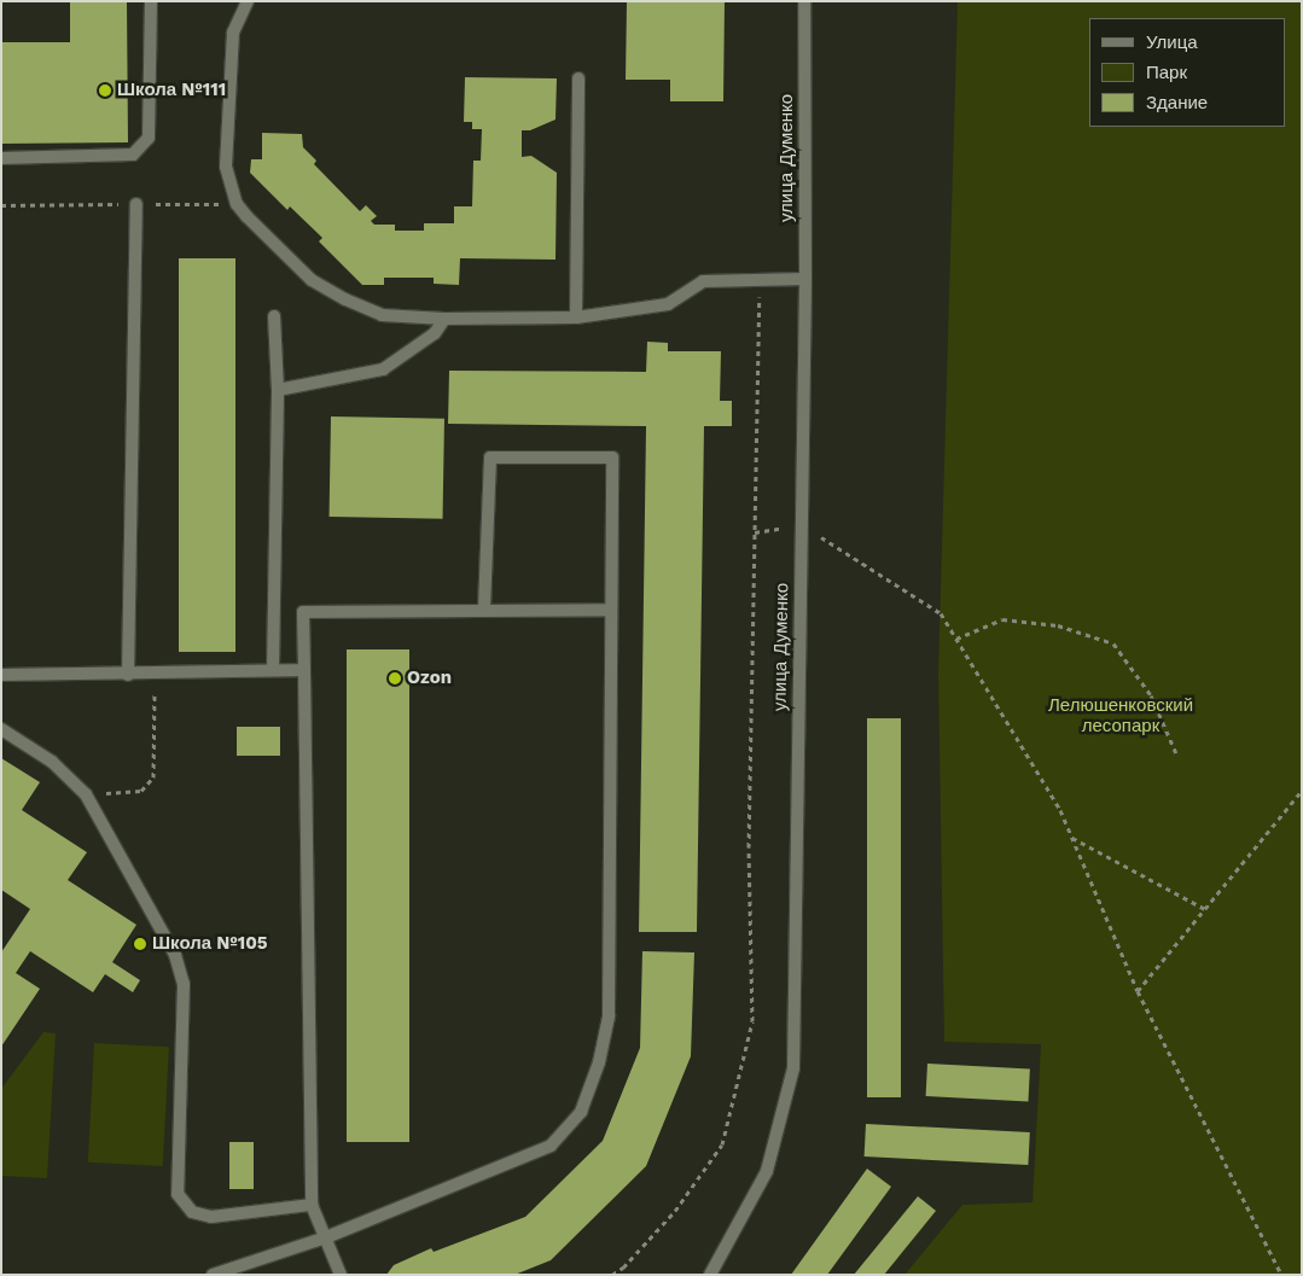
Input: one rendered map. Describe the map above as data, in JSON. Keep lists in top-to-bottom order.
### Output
{
  "streets": {
    "street": ["улица Думенко"]
  },
  "parks": ["Лелюшенковский лесопарк"],
  "places": ["Школа №111", "Ozon", "Школа №105"],
  "legend": ["Улица", "Парк", "Здание"]
}
